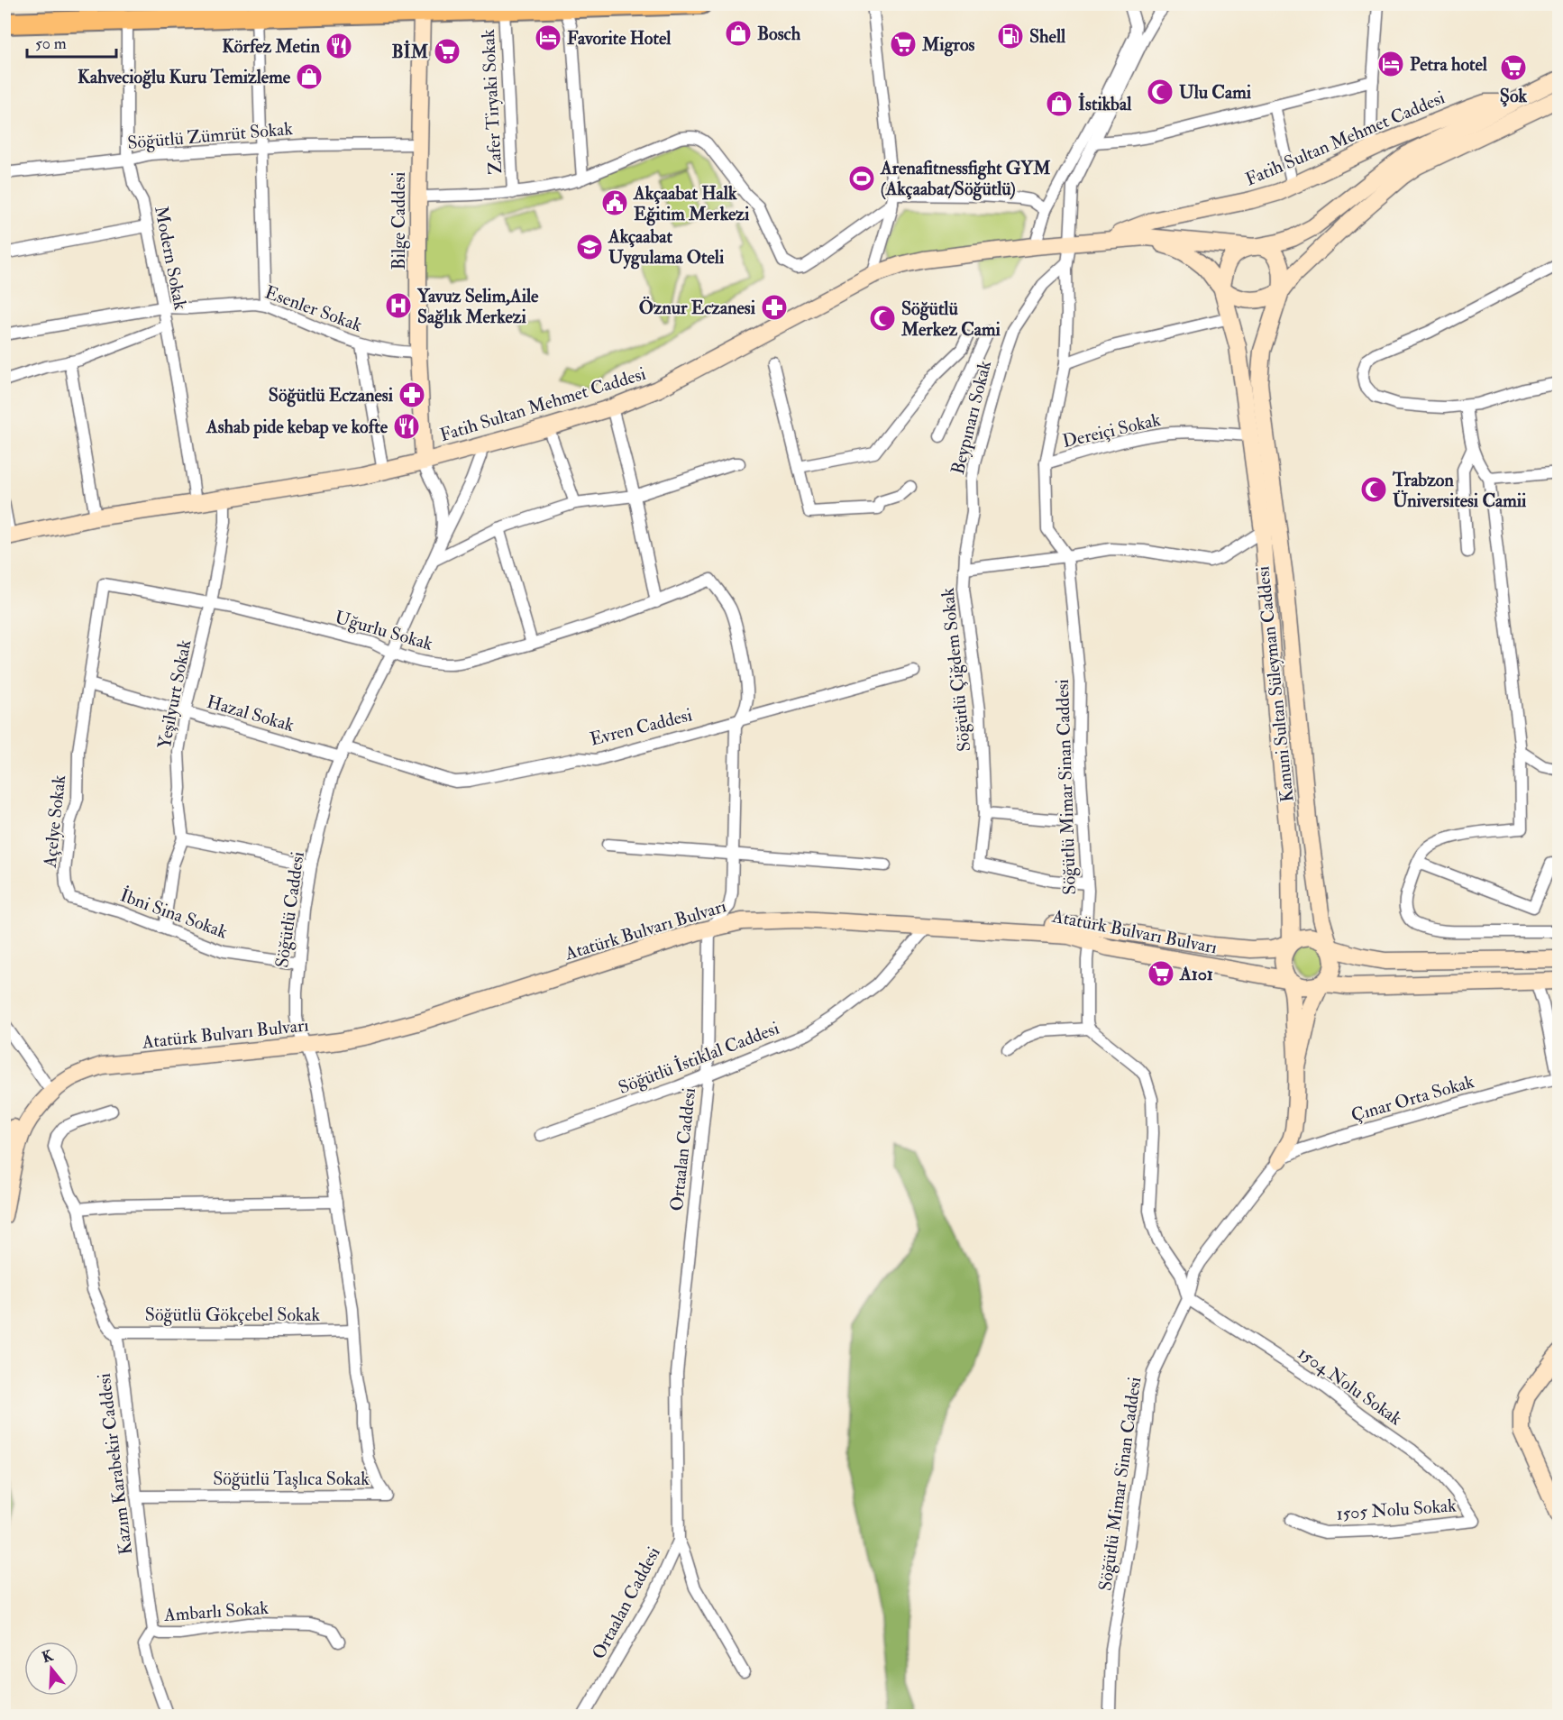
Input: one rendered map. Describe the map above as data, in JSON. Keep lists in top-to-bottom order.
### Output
{
  "streets": {
    "street": [
      "Zafer Tiryaki Sokak",
      "Söğütlü Zümrüt Sokak",
      "Fatih Sultan Mehmet Caddesi",
      "Bilge Caddesi",
      "Modern Sokak",
      "Esenler Sokak",
      "Beypınarı Sokak",
      "Dereiçi Sokak",
      "Uğurlu Sokak",
      "Söğütlü Çiğdem Sokak",
      "Kanuni Sultan Süleyman Caddesi",
      "Yeşilyurt Sokak",
      "Hazal Sokak",
      "Evren Caddesi",
      "Söğütlü Mimar Sinan Caddesi",
      "Açelye Sokak",
      "Söğütlü Caddesi",
      "İbni Sina Sokak",
      "Atatürk Bulvarı Bulvarı",
      "Söğütlü İstiklal Caddesi",
      "Çınar Orta Sokak",
      "Ortaalan Caddesi",
      "Söğütlü Gökçebel Sokak",
      "1504 Nolu Sokak",
      "Kazım Karabekir Caddesi",
      "Söğütlü Taşlıca Sokak",
      "1505 Nolu Sokak",
      "Ambarlı Sokak"
    ]
  },
  "crossings": [
    ["Söğütlü Zümrüt Sokak", "Bilge Caddesi"],
    ["Söğütlü Zümrüt Sokak", "Modern Sokak"],
    ["Fatih Sultan Mehmet Caddesi", "Bilge Caddesi"],
    ["Fatih Sultan Mehmet Caddesi", "Modern Sokak"],
    ["Fatih Sultan Mehmet Caddesi", "Kanuni Sultan Süleyman Caddesi"],
    ["Fatih Sultan Mehmet Caddesi", "Yeşilyurt Sokak"],
    ["Fatih Sultan Mehmet Caddesi", "Söğütlü Caddesi"],
    ["Bilge Caddesi", "Esenler Sokak"],
    ["Modern Sokak", "Esenler Sokak"],
    ["Beypınarı Sokak", "Söğütlü Çiğdem Sokak"],
    ["Dereiçi Sokak", "Kanuni Sultan Süleyman Caddesi"],
    ["Uğurlu Sokak", "Yeşilyurt Sokak"],
    ["Uğurlu Sokak", "Açelye Sokak"],
    ["Uğurlu Sokak", "Söğütlü Caddesi"],
    ["Uğurlu Sokak", "Ortaalan Caddesi"],
    ["Söğütlü Çiğdem Sokak", "Söğütlü Mimar Sinan Caddesi"],
    ["Kanuni Sultan Süleyman Caddesi", "Söğütlü Mimar Sinan Caddesi"],
    ["Kanuni Sultan Süleyman Caddesi", "Atatürk Bulvarı Bulvarı"],
    ["Kanuni Sultan Süleyman Caddesi", "Çınar Orta Sokak"],
    ["Yeşilyurt Sokak", "Hazal Sokak"],
    ["Yeşilyurt Sokak", "İbni Sina Sokak"],
    ["Hazal Sokak", "Evren Caddesi"],
    ["Hazal Sokak", "Açelye Sokak"],
    ["Hazal Sokak", "Söğütlü Caddesi"],
    ["Evren Caddesi", "Söğütlü Caddesi"],
    ["Evren Caddesi", "Ortaalan Caddesi"],
    ["Söğütlü Mimar Sinan Caddesi", "Atatürk Bulvarı Bulvarı"],
    ["Söğütlü Mimar Sinan Caddesi", "Çınar Orta Sokak"],
    ["Söğütlü Mimar Sinan Caddesi", "1504 Nolu Sokak"],
    ["Açelye Sokak", "İbni Sina Sokak"],
    ["Söğütlü Caddesi", "İbni Sina Sokak"],
    ["Söğütlü Caddesi", "Atatürk Bulvarı Bulvarı"],
    ["Söğütlü Caddesi", "Söğütlü Gökçebel Sokak"],
    ["Söğütlü Caddesi", "Söğütlü Taşlıca Sokak"],
    ["Atatürk Bulvarı Bulvarı", "Söğütlü İstiklal Caddesi"],
    ["Atatürk Bulvarı Bulvarı", "Ortaalan Caddesi"],
    ["Söğütlü İstiklal Caddesi", "Ortaalan Caddesi"],
    ["Söğütlü Gökçebel Sokak", "Kazım Karabekir Caddesi"],
    ["1504 Nolu Sokak", "1505 Nolu Sokak"],
    ["Kazım Karabekir Caddesi", "Söğütlü Taşlıca Sokak"],
    ["Kazım Karabekir Caddesi", "Ambarlı Sokak"]
  ],
  "places": {
    "shop": ["Bosch", "Kahvecioğlu Kuru Temizleme", "İstikbal"],
    "fuel station": ["Shell"],
    "hotel": ["Favorite Hotel", "Petra hotel"],
    "supermarket": [
      "Migros",
      "BİM",
      "Şok",
      "A101"
    ],
    "restaurant": ["Körfez Metin", "Ashab pide kebap ve kofte"],
    "mosque": ["Ulu Cami", "Söğütlü Merkez Cami", "Trabzon Üniversitesi Camii"],
    "sports": ["Arenafitnessfight GYM (Akçaabat/Söğütlü)"],
    "public building": ["Akçaabat Halk Eğitim Merkezi"],
    "school or university": ["Akçaabat Uygulama Oteli"],
    "hospital": ["Yavuz Selim,Aile Sağlık Merkezi"],
    "pharmacy": ["Öznur Eczanesi", "Söğütlü Eczanesi"]
  },
  "scale_bar": "50 m",
  "north": "top"
}
